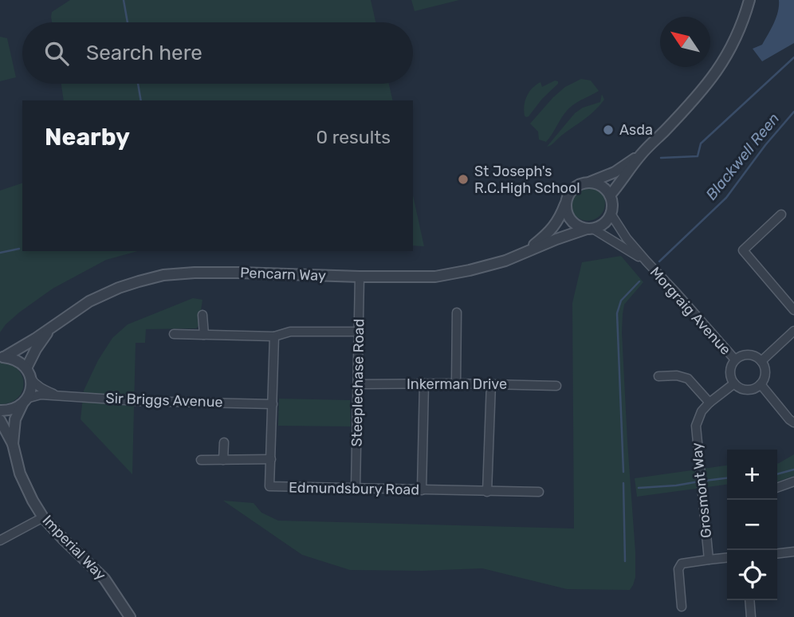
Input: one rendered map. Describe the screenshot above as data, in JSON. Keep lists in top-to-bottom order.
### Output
{
  "streets": {
    "street": [
      "Pencarn Way",
      "Morgraig Avenue",
      "Steeplechase Road",
      "Inkerman Drive",
      "Sir Briggs Avenue",
      "Edmundsbury Road",
      "Grosmont Way",
      "Imperial Way"
    ]
  },
  "crossings": [
    ["Pencarn Way", "Morgraig Avenue"],
    ["Pencarn Way", "Steeplechase Road"],
    ["Pencarn Way", "Sir Briggs Avenue"],
    ["Pencarn Way", "Imperial Way"],
    ["Morgraig Avenue", "Grosmont Way"],
    ["Steeplechase Road", "Inkerman Drive"],
    ["Steeplechase Road", "Edmundsbury Road"],
    ["Sir Briggs Avenue", "Edmundsbury Road"],
    ["Sir Briggs Avenue", "Imperial Way"]
  ],
  "water": ["Blackwell Reen"],
  "places": ["Asda", "St Joseph's R.C.High School"],
  "north": "top left",
  "page": {
    "search": "Search here",
    "heading": ["Nearby", "0 results"],
    "map_buttons": ["+", "−"]
  }
}
